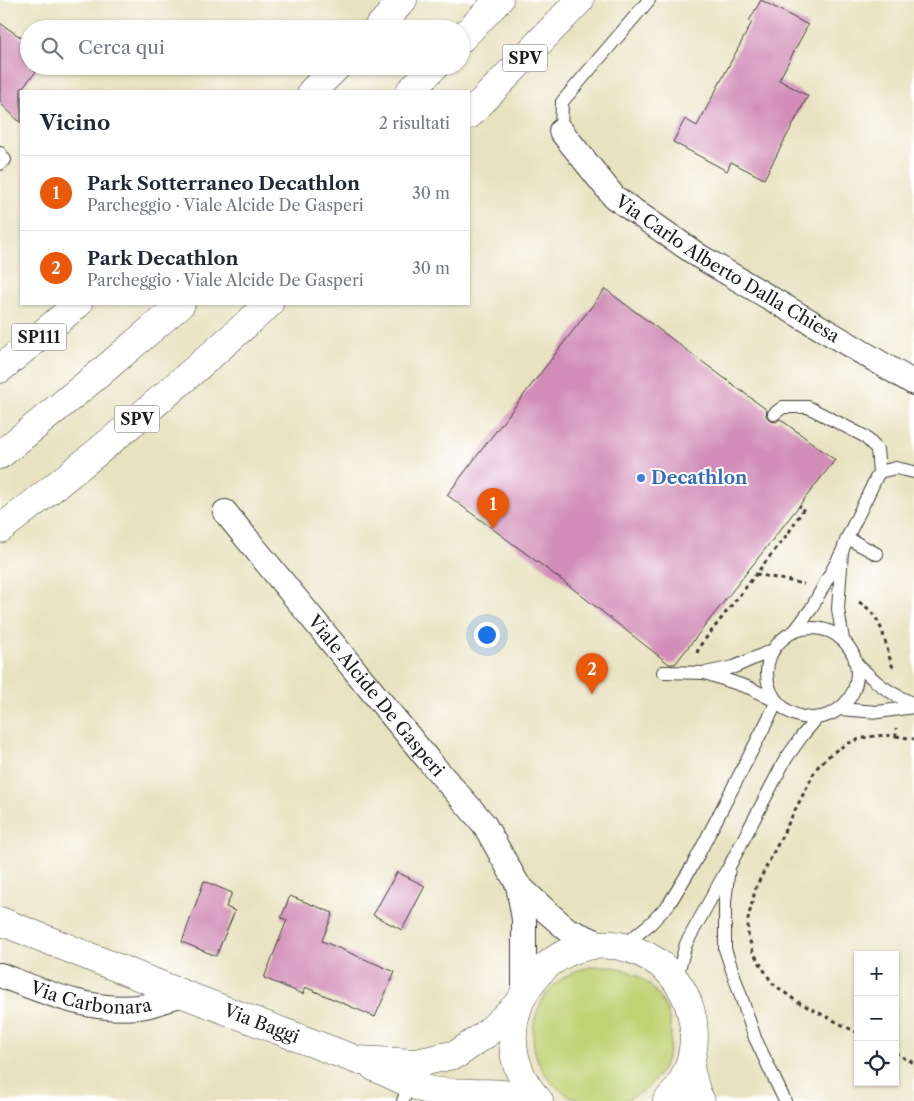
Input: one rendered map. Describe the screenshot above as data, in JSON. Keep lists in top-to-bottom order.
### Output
{
  "streets": {
    "main road": [
      "SPV",
      "SP111",
      "Viale Alcide De Gasperi",
      "Via Baggi"
    ],
    "street": ["Via Carlo Alberto Dalla Chiesa", "Via Carbonara"]
  },
  "crossings": [
    ["Viale Alcide De Gasperi", "Via Baggi"],
    ["Via Carbonara", "Via Baggi"]
  ],
  "places": ["Decathlon"],
  "page": {
    "search": "Cerca qui",
    "heading": ["Vicino", "2 risultati"],
    "list": [
      {
        "mark": "1",
        "name": "Park Sotterraneo Decathlon",
        "note": "Parcheggio · Viale Alcide De Gasperi",
        "value": "30 m"
      },
      {
        "mark": "2",
        "name": "Park Decathlon",
        "note": "Parcheggio · Viale Alcide De Gasperi",
        "value": "30 m"
      }
    ],
    "pins": ["1", "2"],
    "map_buttons": ["+", "−"]
  }
}
